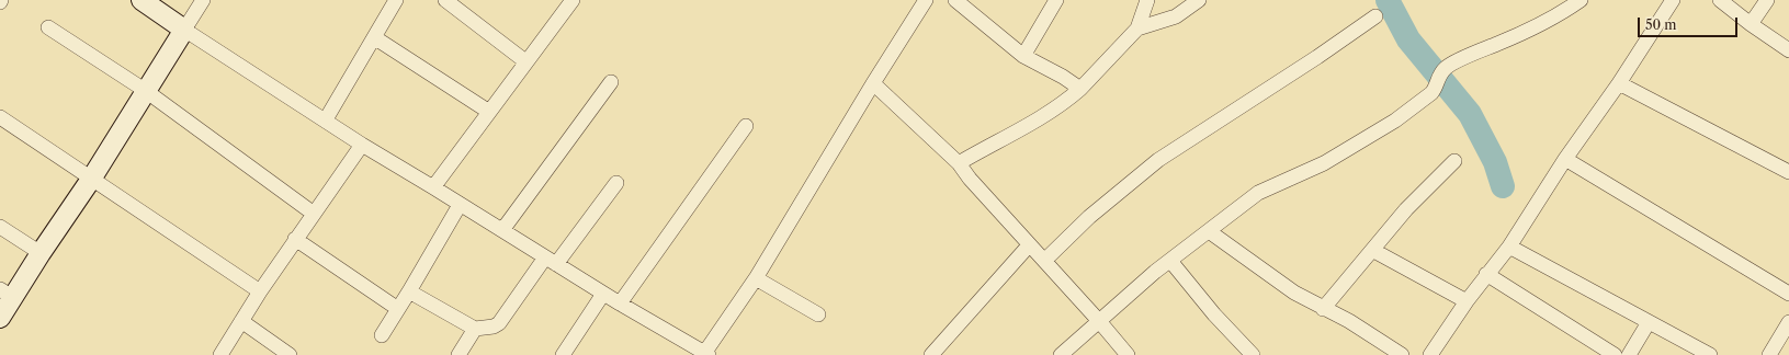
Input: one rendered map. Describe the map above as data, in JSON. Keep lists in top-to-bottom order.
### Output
{
  "scale_bar": "50 m"
}
